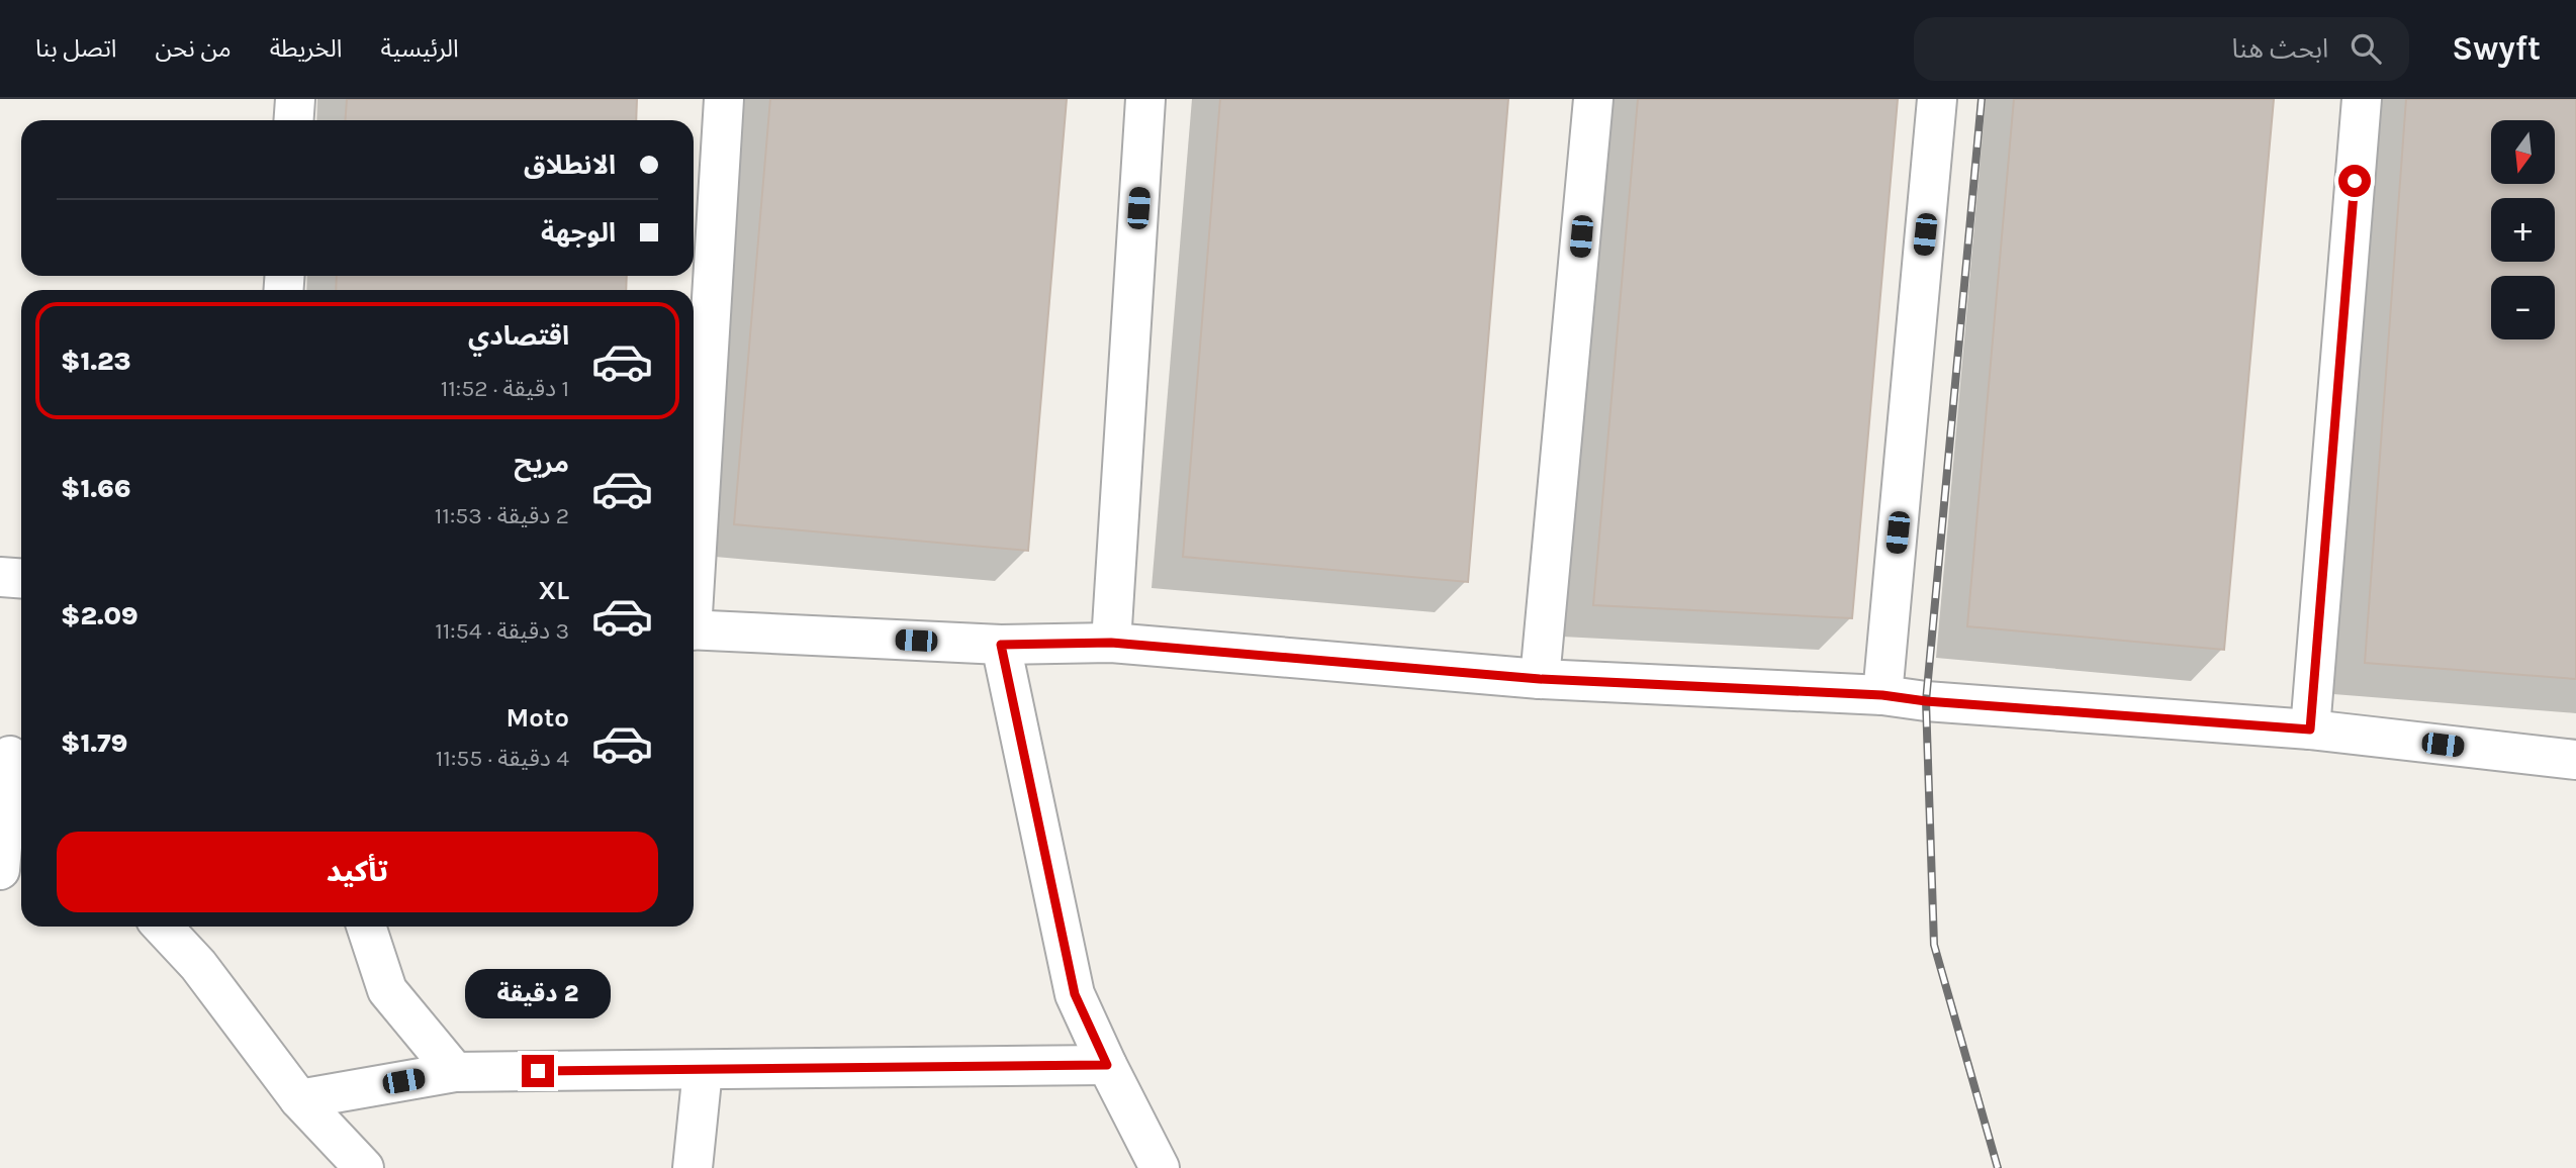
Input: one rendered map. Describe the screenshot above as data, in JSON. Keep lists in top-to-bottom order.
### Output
{
  "north": "bottom",
  "page": {
    "header": "Swyft",
    "search": "ابحث هنا",
    "nav": [
      "الرئيسية",
      "الخريطة",
      "من نحن",
      "اتصل بنا"
    ],
    "map_buttons": ["+", "−"],
    "banner": ["الانطلاق", "الوجهة"],
    "list": [
      {
        "name": "اقتصادي",
        "note": "1 دقيقة · 11:52",
        "value": "$1.23"
      },
      {
        "name": "مريح",
        "note": "2 دقيقة · 11:53",
        "value": "$1.66"
      },
      {
        "name": "XL",
        "note": "3 دقيقة · 11:54",
        "value": "$2.09"
      },
      {
        "name": "Moto",
        "note": "4 دقيقة · 11:55",
        "value": "$1.79"
      }
    ],
    "buttons": "تأكيد",
    "bubble": "2 دقيقة"
  }
}
